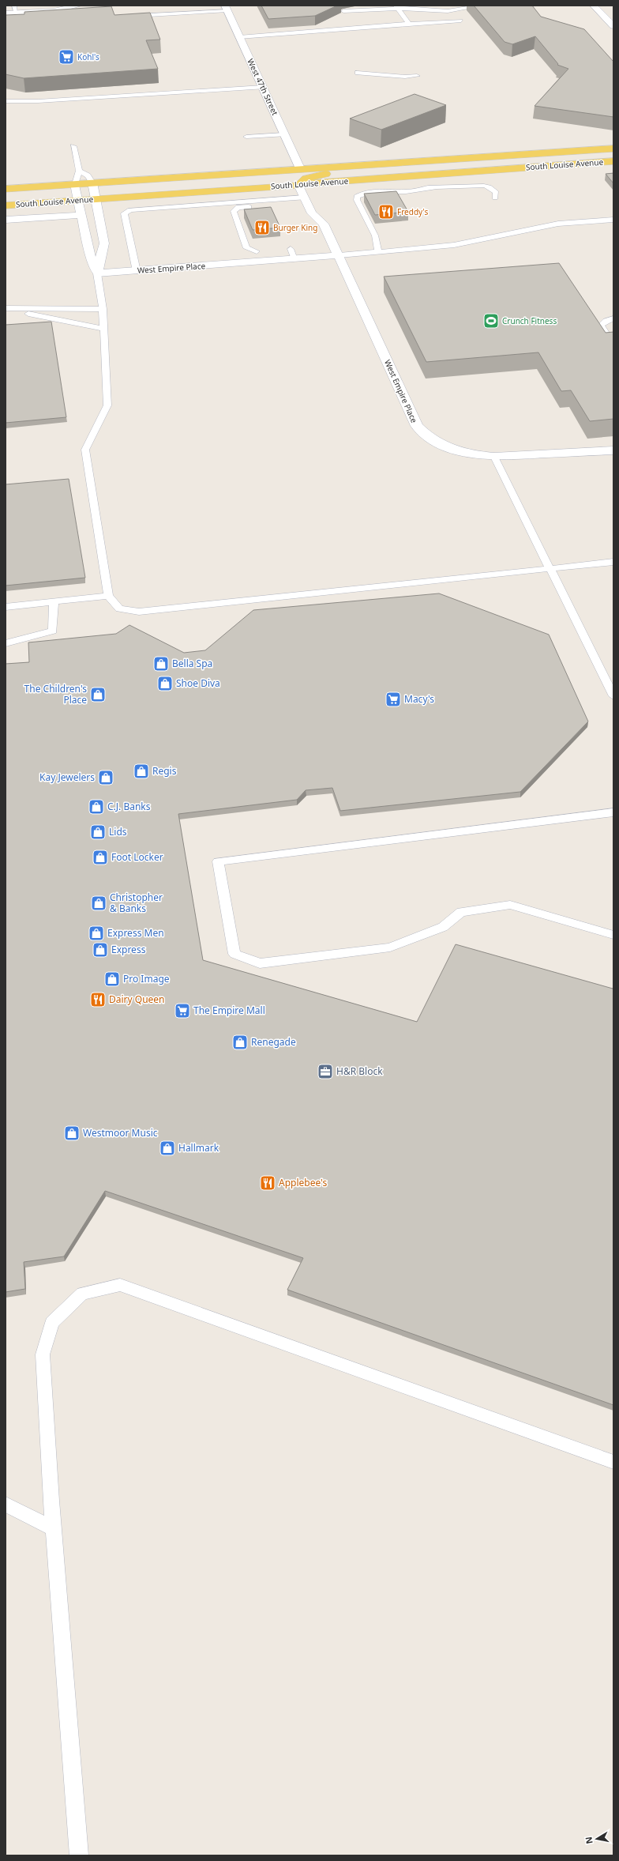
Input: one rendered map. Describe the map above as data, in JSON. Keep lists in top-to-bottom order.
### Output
{
  "streets": {
    "main road": ["South Louise Avenue"],
    "street": ["West 47th Street", "West Empire Place"]
  },
  "crossings": [
    ["West 47th Street", "South Louise Avenue"],
    ["South Louise Avenue", "West Empire Place"]
  ],
  "places": {
    "supermarket": ["Kohl's", "Macy's", "The Empire Mall"],
    "restaurant": [
      "Freddy's",
      "Burger King",
      "Dairy Queen",
      "Applebee's"
    ],
    "sports": ["Crunch Fitness"],
    "shop": [
      "Bella Spa",
      "Shoe Diva",
      "The Children's Place",
      "Regis",
      "Kay Jewelers",
      "C.J. Banks",
      "Lids",
      "Foot Locker",
      "Christopher & Banks",
      "Express Men",
      "Express",
      "Pro Image",
      "Renegade",
      "Westmoor Music",
      "Hallmark"
    ],
    "office": ["H&R Block"]
  },
  "north": "left"
}
